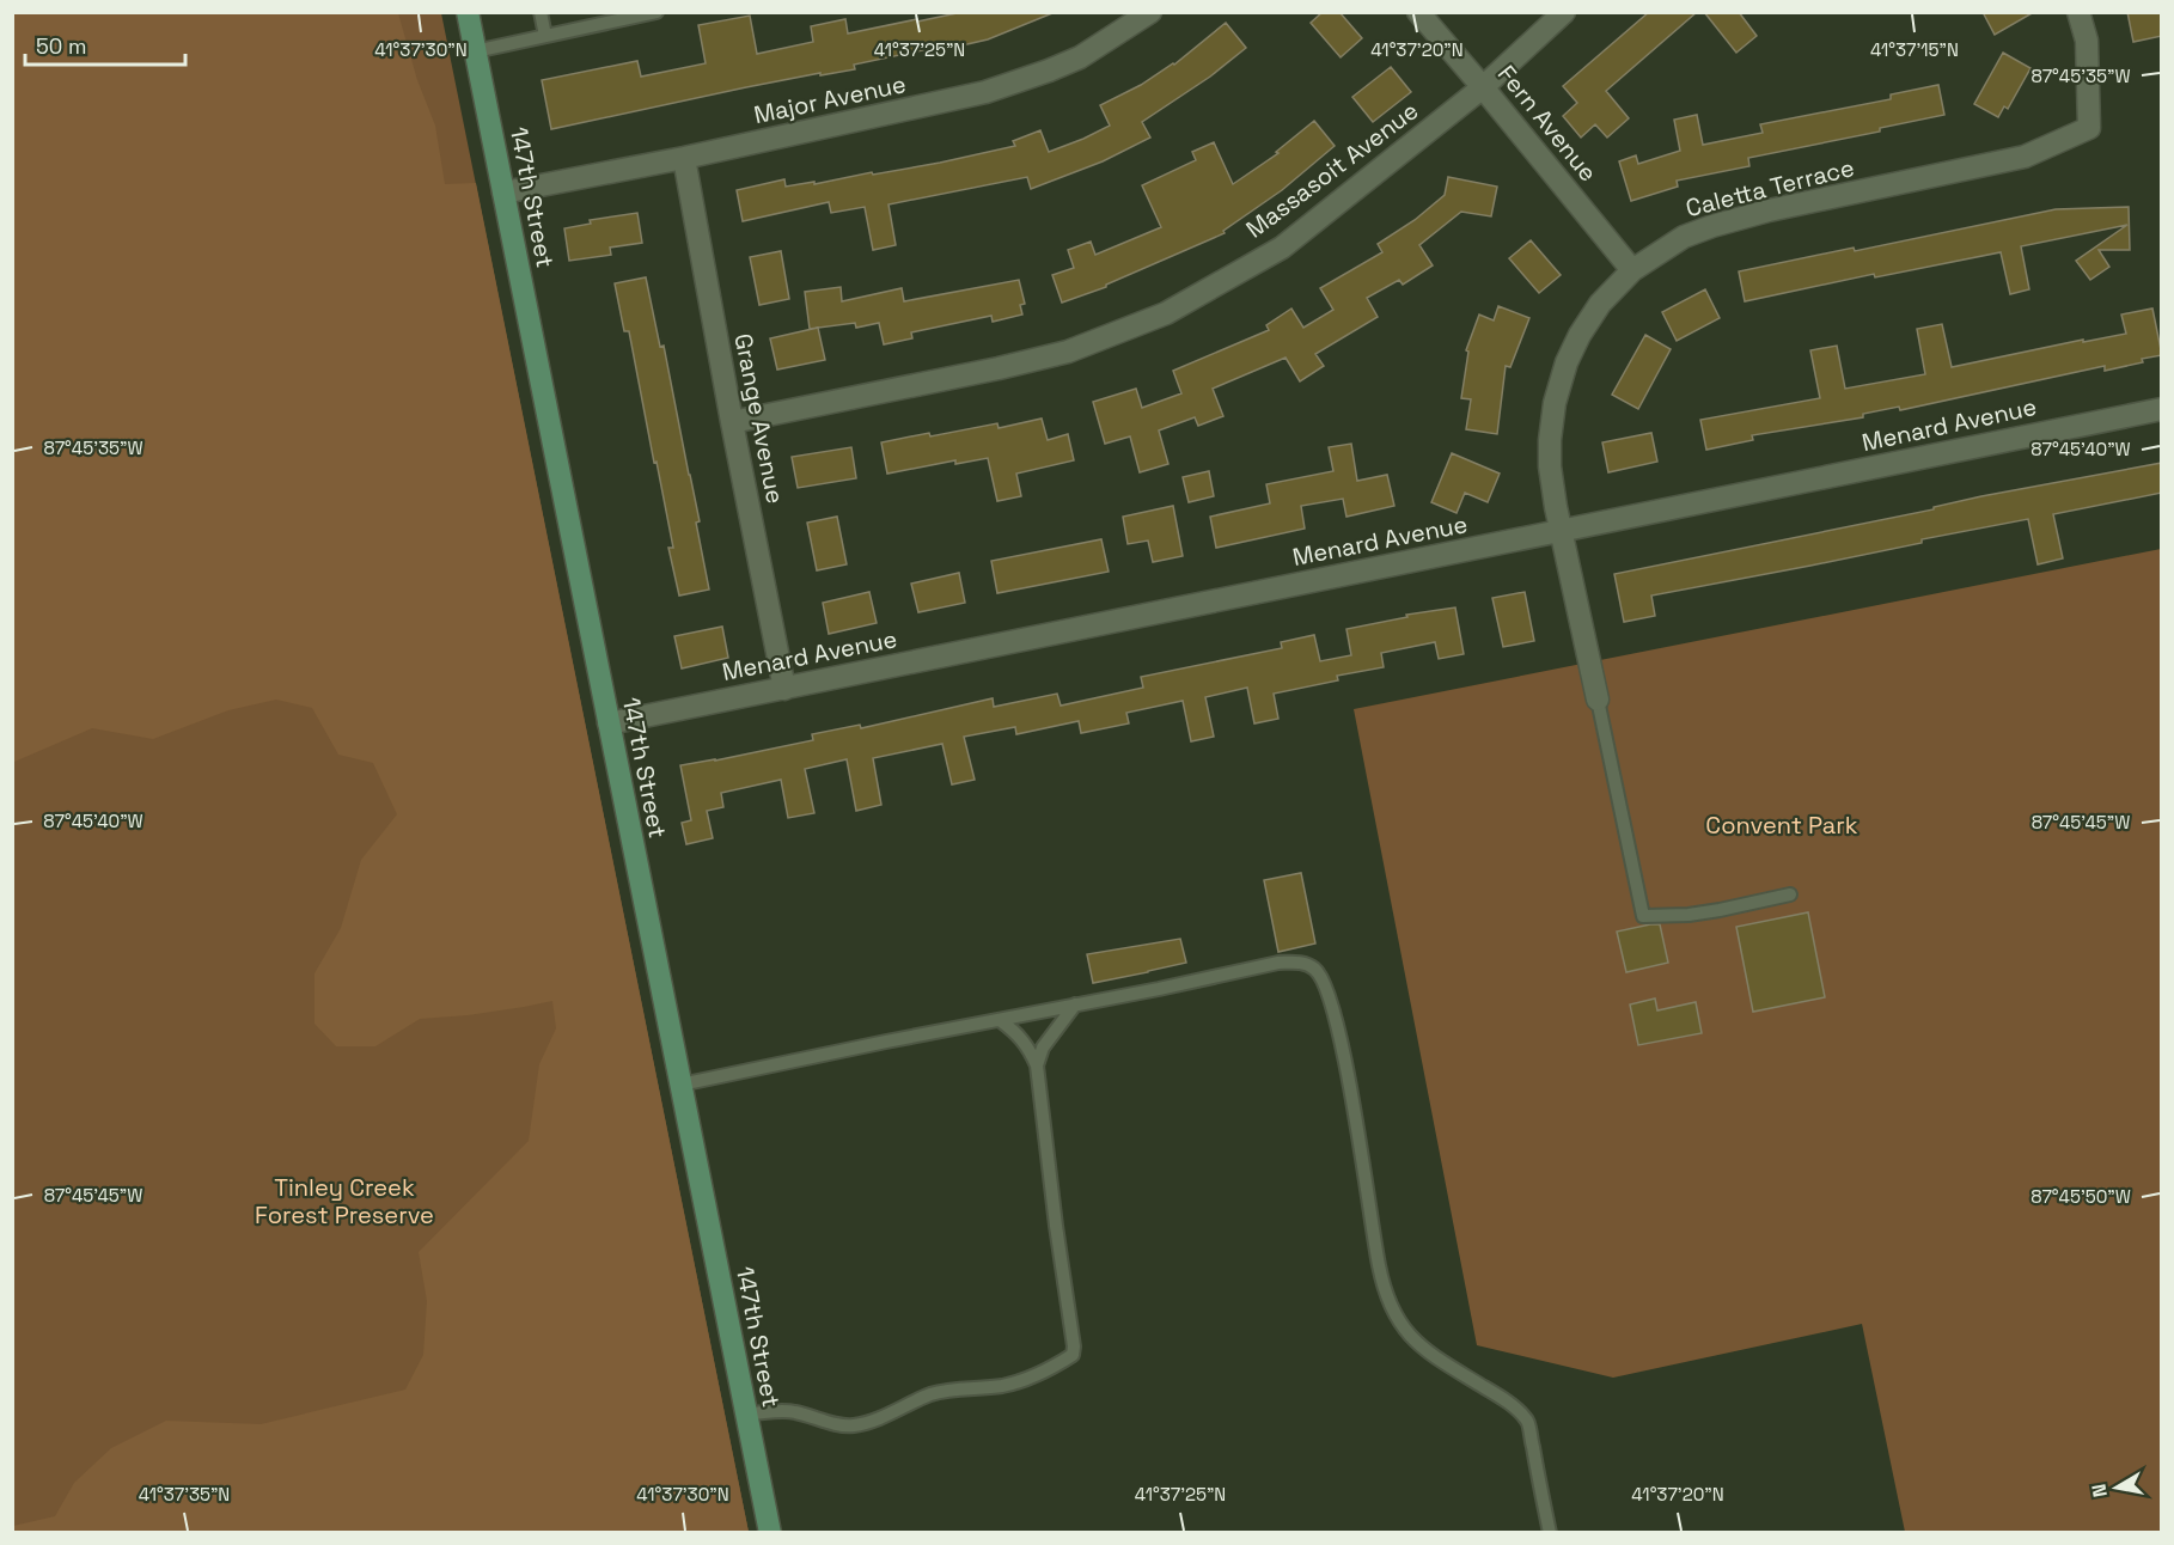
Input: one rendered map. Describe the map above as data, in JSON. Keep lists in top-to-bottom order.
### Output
{
  "streets": {
    "main road": ["147th Street"],
    "street": [
      "Major Avenue",
      "Fern Avenue",
      "Massasoit Avenue",
      "Caletta Terrace",
      "Grange Avenue",
      "Menard Avenue"
    ]
  },
  "crossings": [
    ["Major Avenue", "147th Street"],
    ["Major Avenue", "Grange Avenue"],
    ["Fern Avenue", "Massasoit Avenue"],
    ["Fern Avenue", "Caletta Terrace"],
    ["Massasoit Avenue", "Grange Avenue"],
    ["Caletta Terrace", "Menard Avenue"],
    ["147th Street", "Menard Avenue"],
    ["Grange Avenue", "Menard Avenue"]
  ],
  "parks": ["Convent Park", "Tinley Creek Forest Preserve"],
  "scale_bar": "50 m",
  "north": "left",
  "coordinates": [
    "41°37'15\"N",
    "41°37'30\"N",
    "41°37'25\"N",
    "41°37'20\"N",
    "87°45'35\"W",
    "87°45'40\"W",
    "87°45'45\"W",
    "87°45'50\"W",
    "41°37'35\"N"
  ]
}
